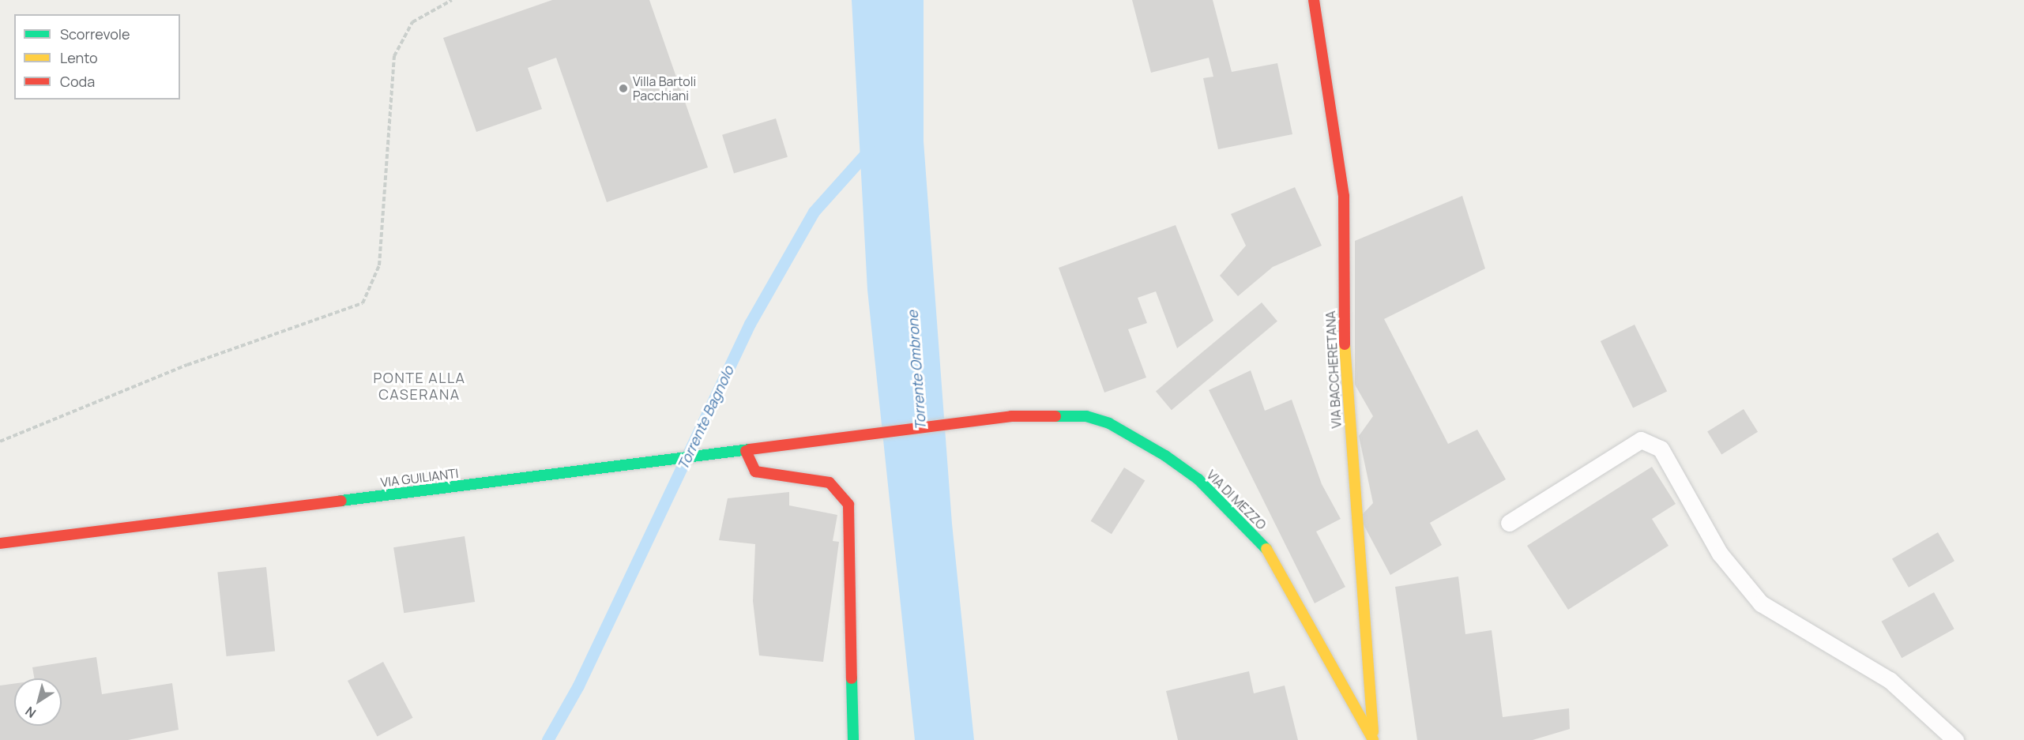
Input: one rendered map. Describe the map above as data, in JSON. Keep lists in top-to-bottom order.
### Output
{
  "streets": {
    "street": ["VIA BACCHERETANA", "VIA GUILIANTI", "VIA DI MEZZO"]
  },
  "crossings": [
    ["VIA BACCHERETANA", "VIA DI MEZZO"],
    ["VIA GUILIANTI", "VIA DI MEZZO"]
  ],
  "districts": ["PONTE ALLA CASERANA"],
  "water": ["Torrente Ombrone", "Torrente Bagnolo"],
  "places": ["Villa Bartoli Pacchiani"],
  "legend": ["Scorrevole", "Lento", "Coda"],
  "north": "bottom left"
}
